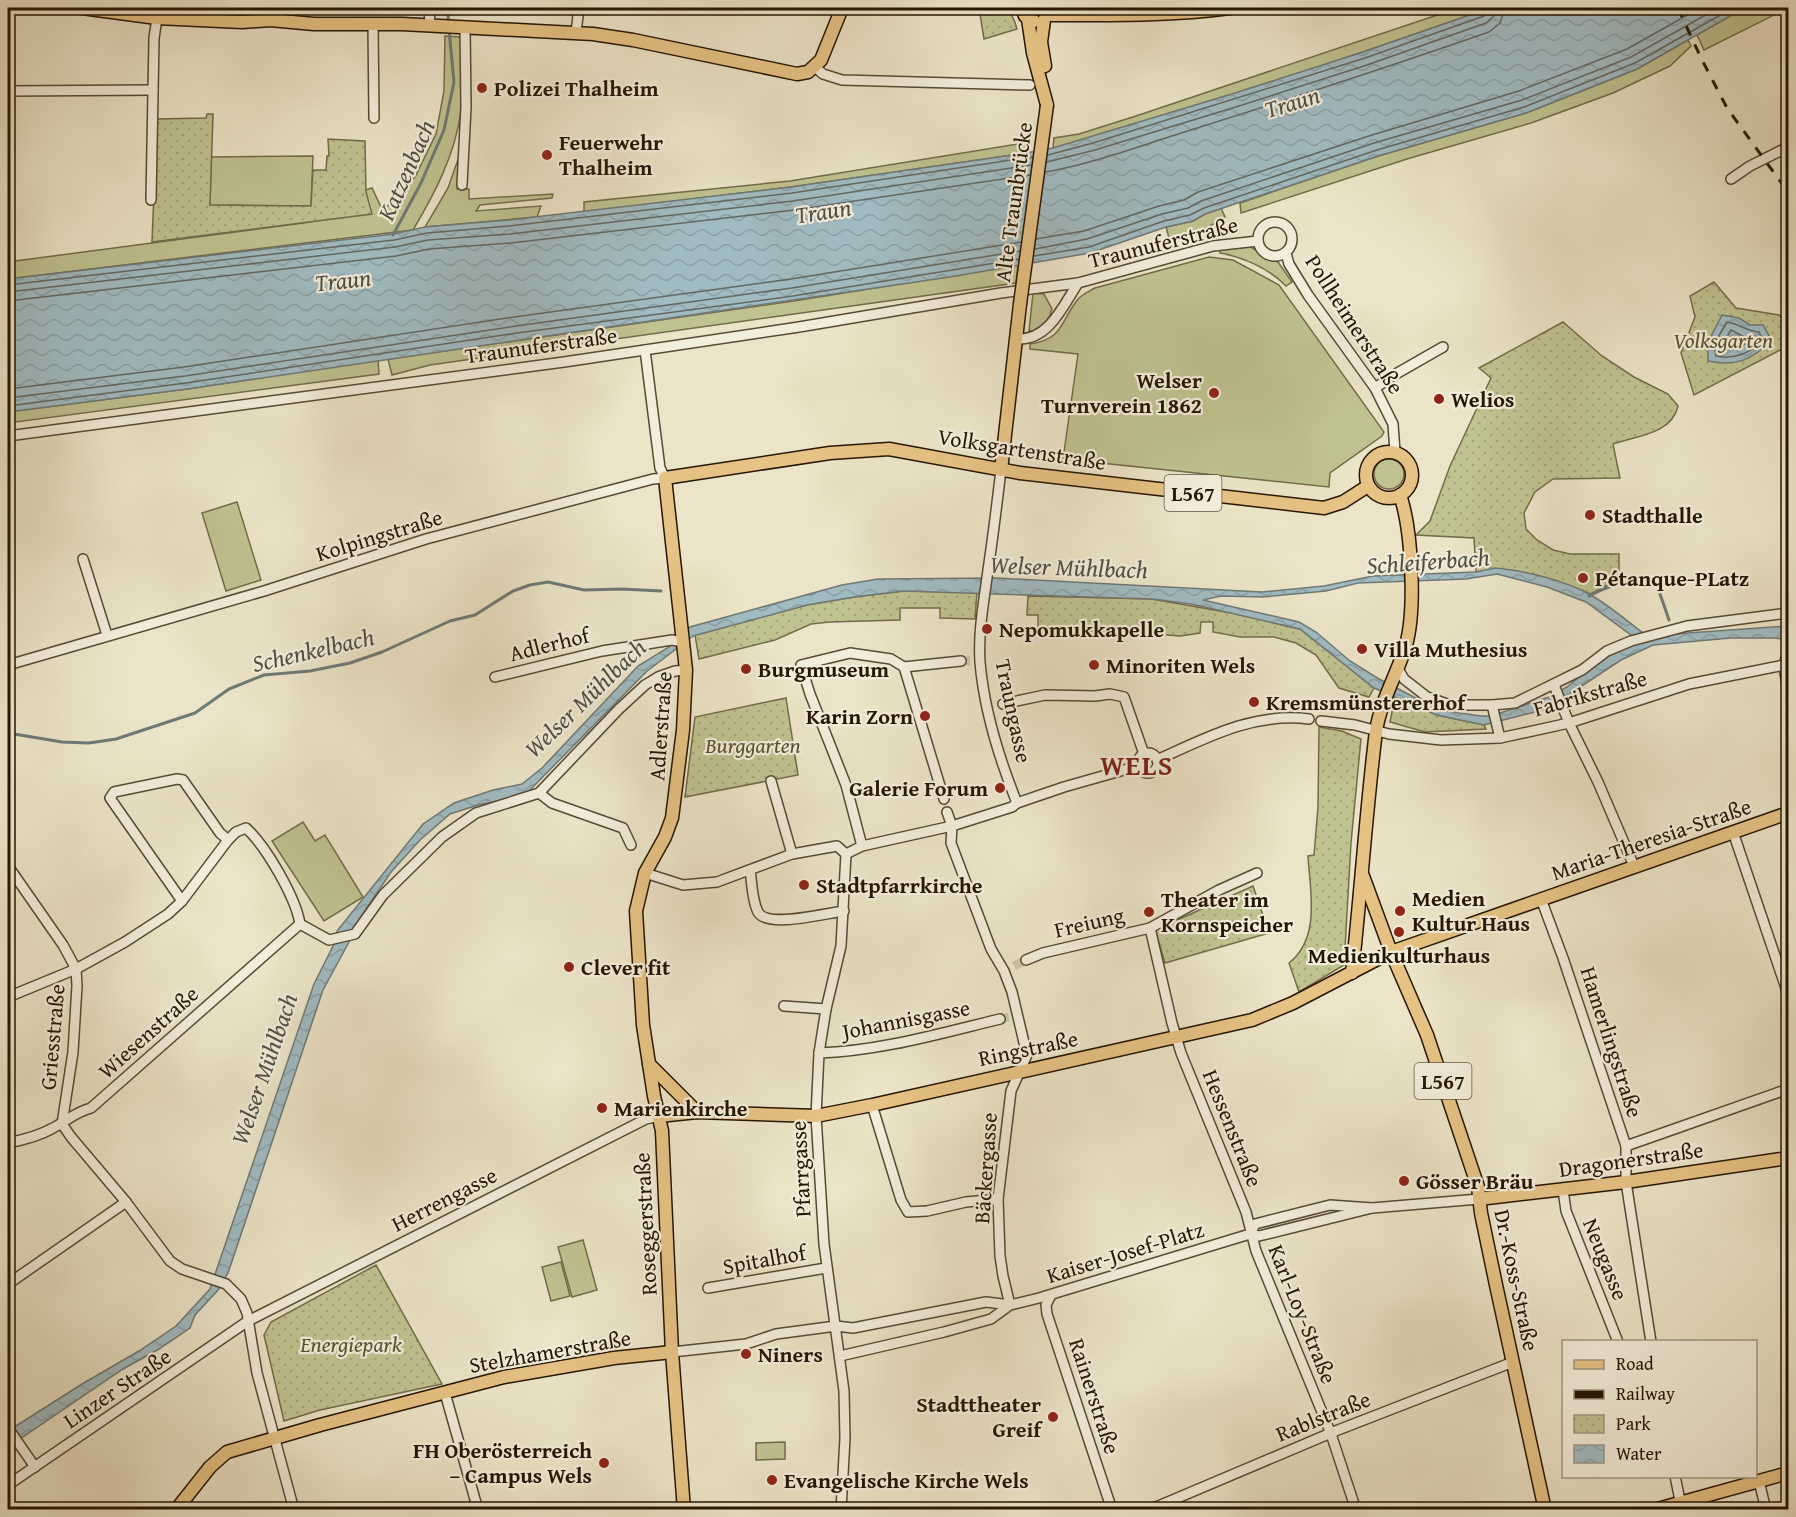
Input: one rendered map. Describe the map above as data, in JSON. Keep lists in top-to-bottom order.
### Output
{
  "streets": {
    "main road": [
      "Alte Traunbrücke",
      "Volksgartenstraße",
      "L567",
      "Traungasse",
      "Adlerstraße",
      "Maria-Theresia-Straße",
      "Ringstraße",
      "Dragonerstraße",
      "Roseggerstraße",
      "Dr.-Koss-Straße",
      "Stelzhamerstraße"
    ],
    "street": [
      "Traunuferstraße",
      "Pollheimerstraße",
      "Kolpingstraße",
      "Adlerhof",
      "Fabrikstraße",
      "Freiung",
      "Johannisgasse",
      "Wiesenstraße",
      "Griesstraße",
      "Hamerlingstraße",
      "Hessenstraße",
      "Bäckergasse",
      "Pfarrgasse",
      "Herrengasse",
      "Kaiser-Josef-Platz",
      "Spitalhof",
      "Neugasse",
      "Karl-Loy-Straße",
      "Linzer Straße",
      "Rainerstraße",
      "Rablstraße"
    ]
  },
  "crossings": [
    ["Alte Traunbrücke", "Traungasse"],
    ["Traunuferstraße", "Pollheimerstraße"],
    ["Traunuferstraße", "Traungasse"],
    ["Traunuferstraße", "Adlerstraße"],
    ["Pollheimerstraße", "Volksgartenstraße"],
    ["Pollheimerstraße", "L567"],
    ["Volksgartenstraße", "L567"],
    ["Volksgartenstraße", "Kolpingstraße"],
    ["Volksgartenstraße", "Traungasse"],
    ["Volksgartenstraße", "Adlerstraße"],
    ["L567", "Fabrikstraße"],
    ["L567", "Maria-Theresia-Straße"],
    ["L567", "Ringstraße"],
    ["L567", "Dragonerstraße"],
    ["L567", "Kaiser-Josef-Platz"],
    ["L567", "Dr.-Koss-Straße"],
    ["Kolpingstraße", "Adlerstraße"],
    ["Adlerhof", "Adlerstraße"],
    ["Adlerstraße", "Ringstraße"],
    ["Adlerstraße", "Herrengasse"],
    ["Adlerstraße", "Roseggerstraße"],
    ["Maria-Theresia-Straße", "Hamerlingstraße"],
    ["Maria-Theresia-Straße", "Ringstraße"],
    ["Freiung", "Hessenstraße"],
    ["Johannisgasse", "Pfarrgasse"],
    ["Wiesenstraße", "Griesstraße"],
    ["Hamerlingstraße", "Dragonerstraße"],
    ["Ringstraße", "Hessenstraße"],
    ["Ringstraße", "Bäckergasse"],
    ["Ringstraße", "Pfarrgasse"],
    ["Ringstraße", "Herrengasse"],
    ["Ringstraße", "Roseggerstraße"],
    ["Hessenstraße", "Kaiser-Josef-Platz"],
    ["Hessenstraße", "Karl-Loy-Straße"],
    ["Dragonerstraße", "Kaiser-Josef-Platz"],
    ["Dragonerstraße", "Neugasse"],
    ["Dragonerstraße", "Dr.-Koss-Straße"],
    ["Bäckergasse", "Kaiser-Josef-Platz"],
    ["Pfarrgasse", "Kaiser-Josef-Platz"],
    ["Pfarrgasse", "Spitalhof"],
    ["Pfarrgasse", "Stelzhamerstraße"],
    ["Herrengasse", "Roseggerstraße"],
    ["Herrengasse", "Linzer Straße"],
    ["Roseggerstraße", "Stelzhamerstraße"],
    ["Kaiser-Josef-Platz", "Dr.-Koss-Straße"],
    ["Kaiser-Josef-Platz", "Karl-Loy-Straße"],
    ["Kaiser-Josef-Platz", "Stelzhamerstraße"],
    ["Kaiser-Josef-Platz", "Rainerstraße"],
    ["Dr.-Koss-Straße", "Rablstraße"],
    ["Karl-Loy-Straße", "Rablstraße"]
  ],
  "districts": ["WELS"],
  "water": [
    "Traun",
    "Katzenbach",
    "Schleiferbach",
    "Welser Mühlbach",
    "Schenkelbach"
  ],
  "parks": ["Volksgarten", "Burggarten", "Energiepark"],
  "places": [
    "Polizei Thalheim",
    "Feuerwehr Thalheim",
    "Welser Turnverein 1862",
    "Welios",
    "Stadthalle",
    "Pétanque-PLatz",
    "Nepomukkapelle",
    "Villa Muthesius",
    "Minoriten Wels",
    "Burgmuseum",
    "Kremsmünstererhof",
    "Karin Zorn",
    "Galerie Forum",
    "Stadtpfarrkirche",
    "Medien Kultur Haus",
    "Theater im Kornspeicher",
    "Medienkulturhaus",
    "Clever fit",
    "Marienkirche",
    "Gösser Bräu",
    "Niners",
    "Stadttheater Greif",
    "FH Oberösterreich – Campus Wels",
    "Evangelische Kirche Wels"
  ],
  "legend": [
    "Road",
    "Railway",
    "Park",
    "Water"
  ]
}
